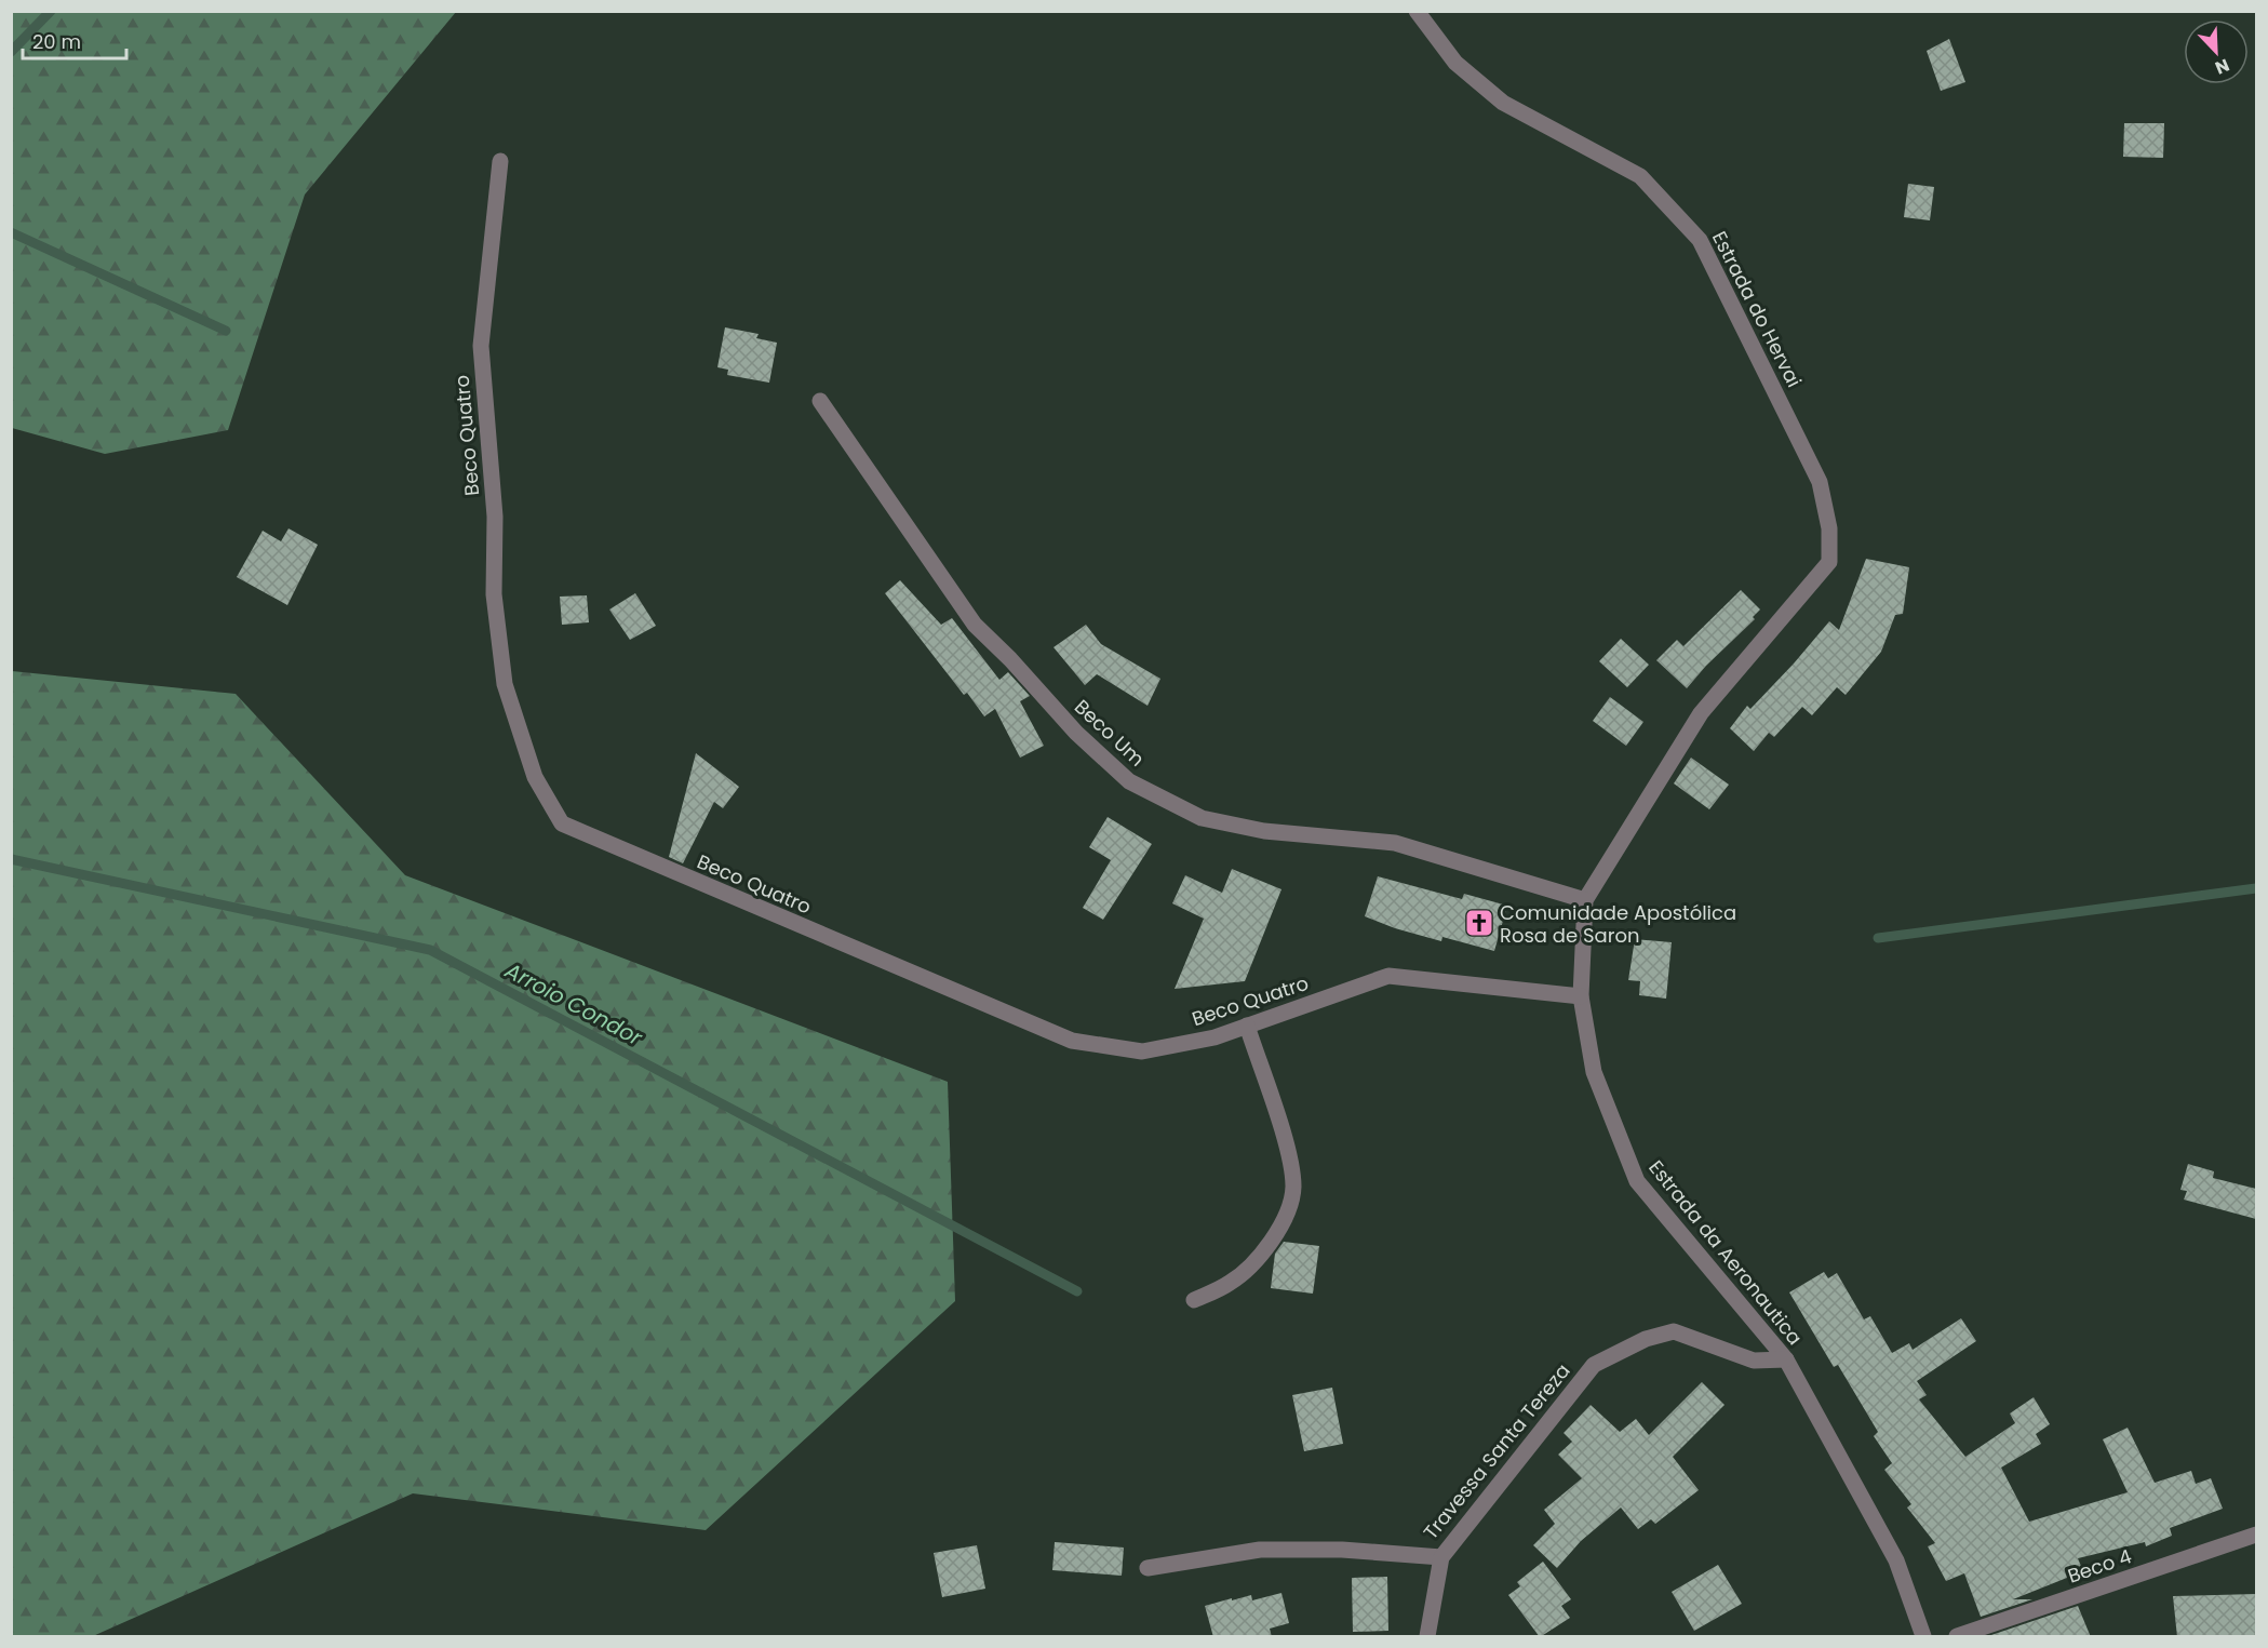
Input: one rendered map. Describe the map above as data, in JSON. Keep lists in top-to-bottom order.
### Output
{
  "streets": {
    "street": [
      "Estrada do Hervai",
      "Beco Quatro",
      "Beco Um",
      "Estrada da Aeronautica",
      "Travessa Santa Tereza",
      "Beco 4"
    ]
  },
  "crossings": [
    ["Estrada do Hervai", "Estrada da Aeronautica"],
    ["Beco Quatro", "Estrada da Aeronautica"],
    ["Beco Um", "Estrada da Aeronautica"],
    ["Estrada da Aeronautica", "Travessa Santa Tereza"]
  ],
  "water": ["Arroio Condor"],
  "places": {
    "church": ["Comunidade Apostólica Rosa de Saron"]
  },
  "scale_bar": "20 m",
  "north": "bottom right"
}
